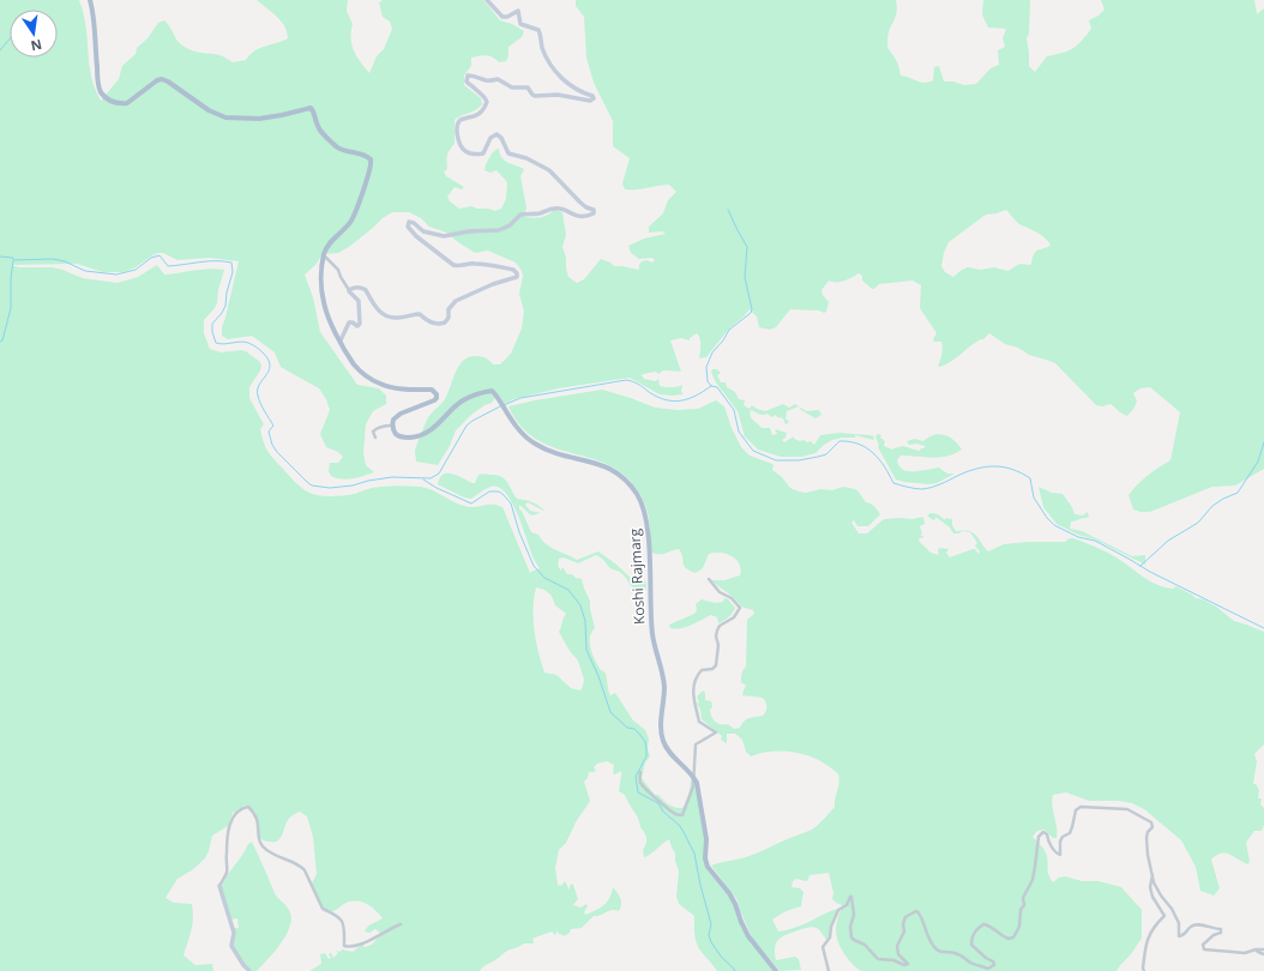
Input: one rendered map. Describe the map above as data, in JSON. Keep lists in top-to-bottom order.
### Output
{
  "streets": {
    "main road": ["Koshi Rajmarg"]
  },
  "north": "bottom"
}
